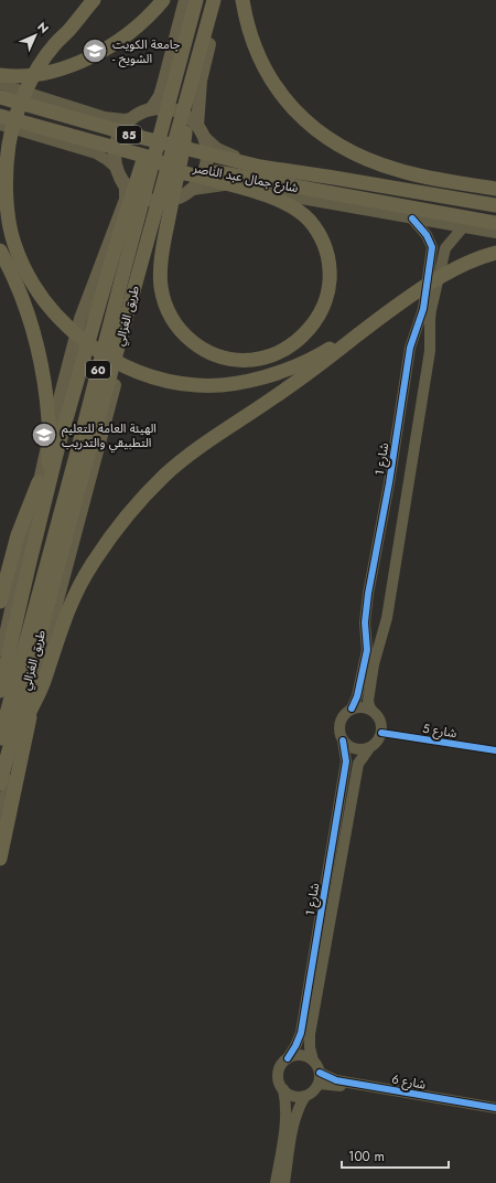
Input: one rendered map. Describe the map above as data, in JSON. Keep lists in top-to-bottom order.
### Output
{
  "streets": {
    "highway": [
      "85",
      "شارع جمال عبد الناصر",
      "طريق الغزالي",
      "60"
    ],
    "street": ["شارع 1", "شارع 5", "شارع 6"]
  },
  "crossings": [
    ["شارع جمال عبد الناصر", "طريق الغزالي"],
    ["شارع 1", "شارع 5"],
    ["شارع 1", "شارع 6"]
  ],
  "places": {
    "school or university": ["جامعة الكويت - الشويخ", "الهيئة العامة للتعليم التطبيقي والتدريب"]
  },
  "scale_bar": "100 m",
  "north": "top right"
}
